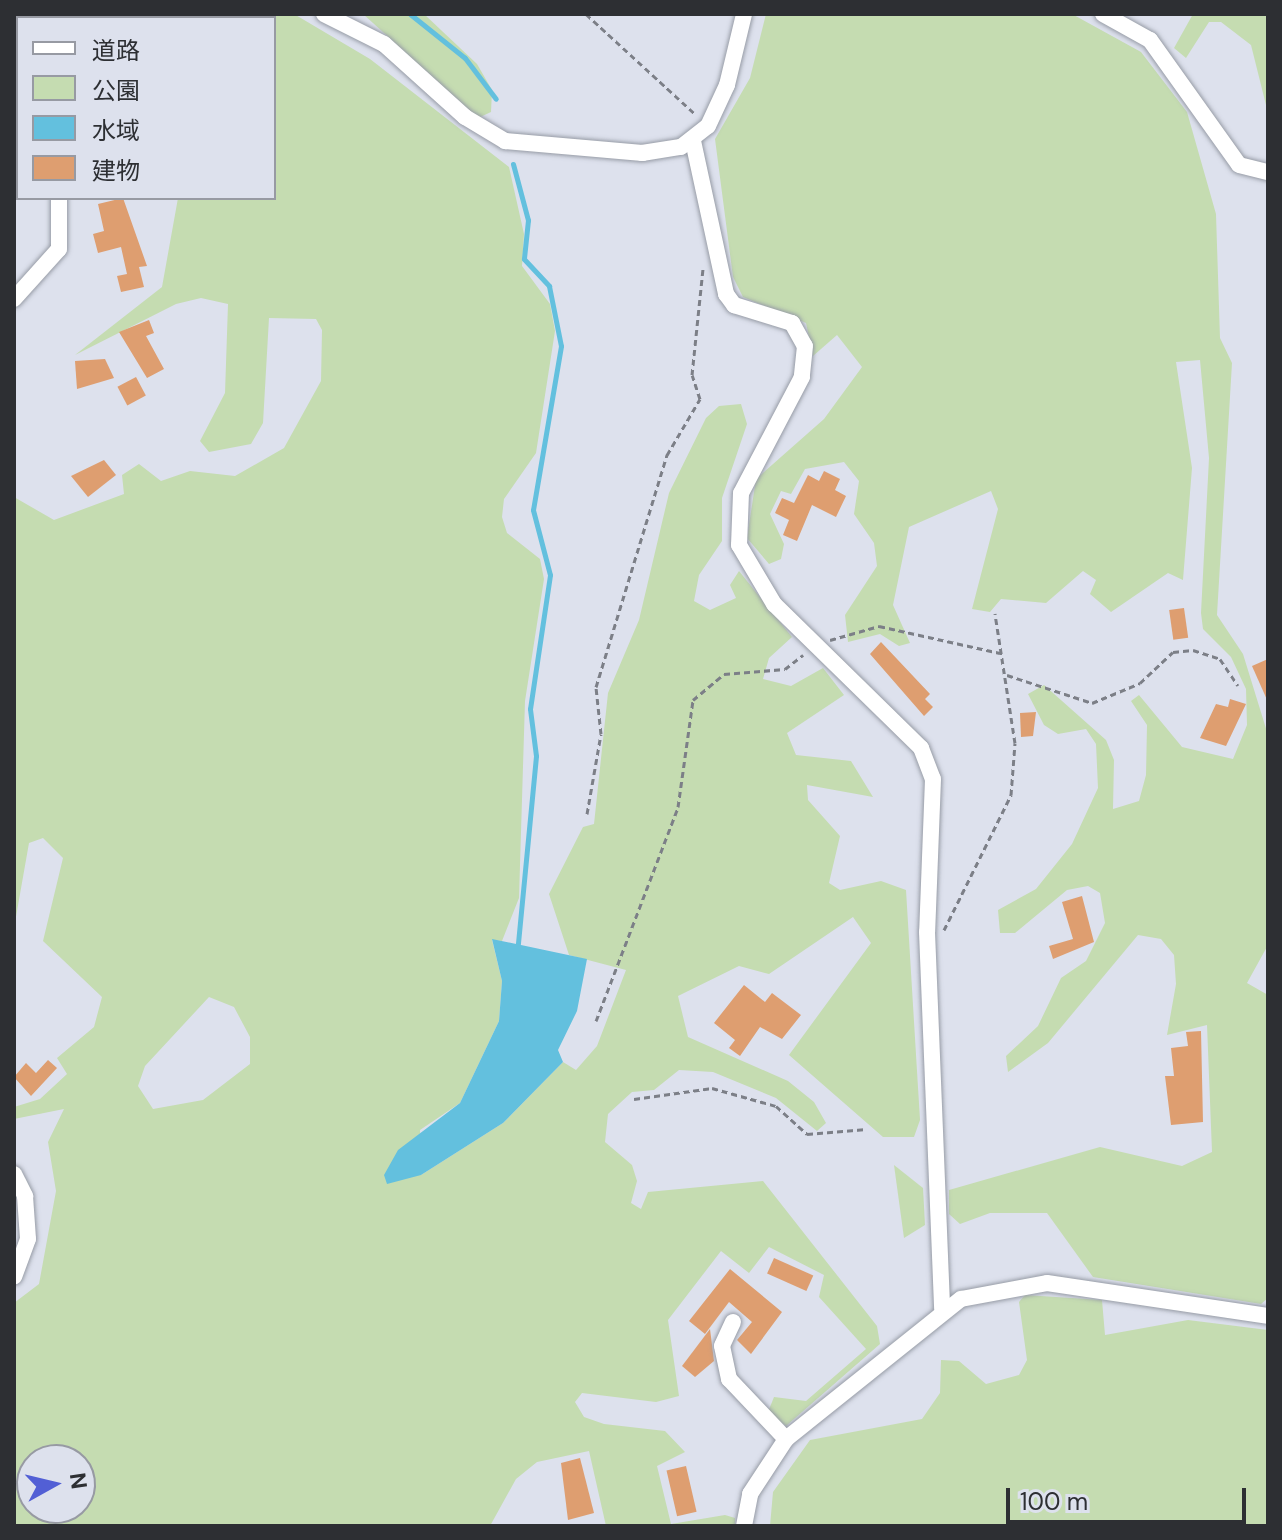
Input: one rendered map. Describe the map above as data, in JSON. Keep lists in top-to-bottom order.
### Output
{
  "legend": [
    "道路",
    "公園",
    "水域",
    "建物"
  ],
  "scale_bar": "100 m",
  "north": "right"
}
